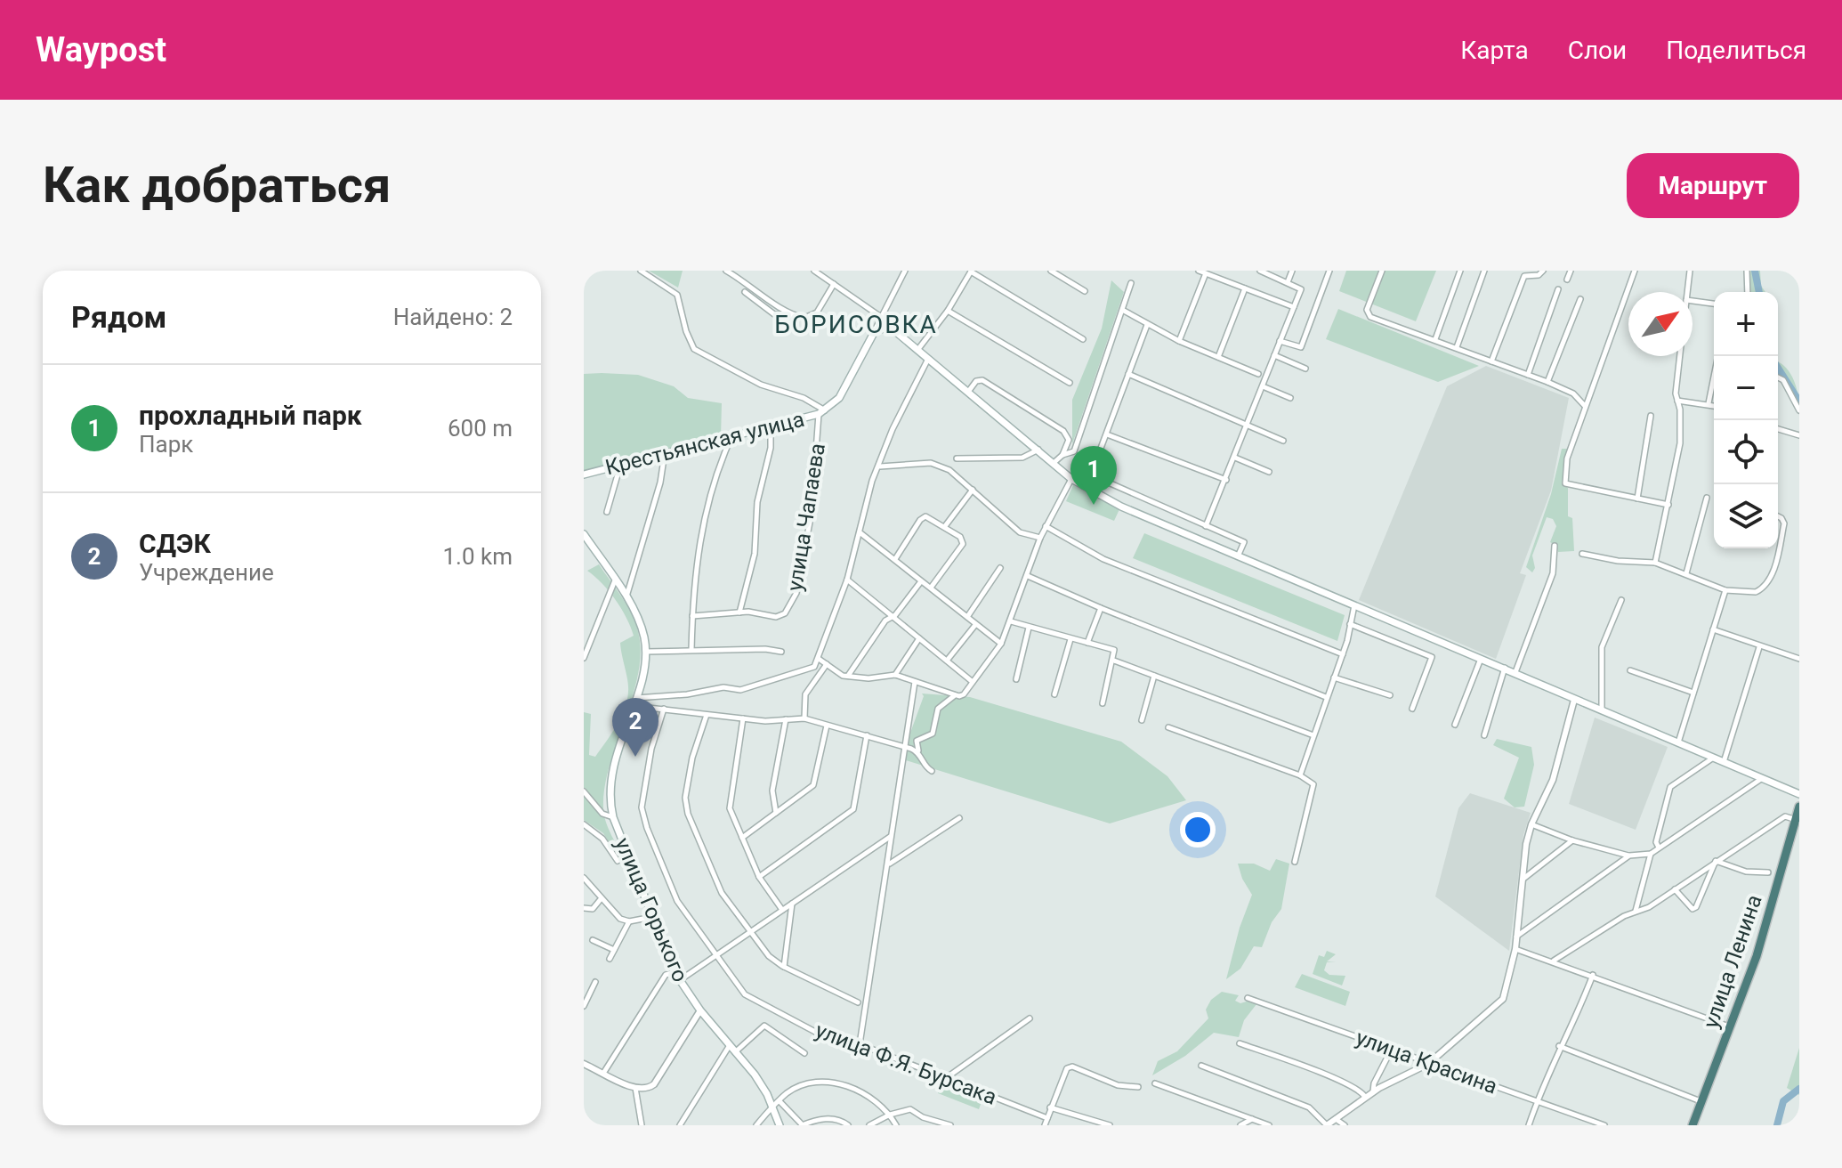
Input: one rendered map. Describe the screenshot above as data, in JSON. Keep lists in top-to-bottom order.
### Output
{
  "streets": {
    "highway": ["улица Ленина"],
    "main road": ["Крестьянская улица", "улица Горького"],
    "street": ["улица Чапаева", "улица Красина", "улица Ф.Я. Бурсака"]
  },
  "crossings": [
    ["Крестьянская улица", "улица Чапаева"]
  ],
  "districts": ["БОРИСОВКА"],
  "north": "top right",
  "page": {
    "header": "Waypost",
    "nav": ["Карта", "Слои", "Поделиться"],
    "buttons": "Маршрут",
    "title": "Как добраться",
    "heading": ["Рядом", "Найдено: 2"],
    "map_buttons": ["+", "−"],
    "list": [
      {
        "mark": "1",
        "name": "прохладный парк",
        "note": "Парк",
        "value": "600 m"
      },
      {
        "mark": "2",
        "name": "СДЭК",
        "note": "Учреждение",
        "value": "1.0 km"
      }
    ],
    "pins": ["1", "2"]
  }
}
